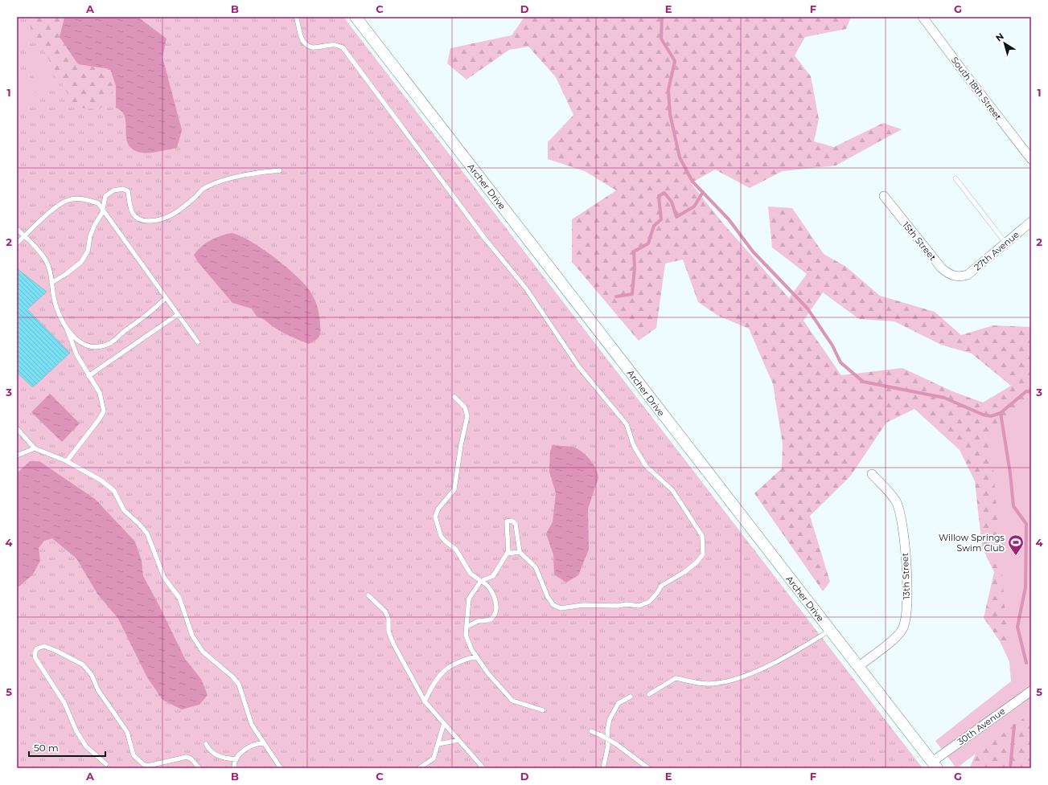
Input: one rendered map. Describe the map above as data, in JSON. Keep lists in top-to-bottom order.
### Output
{
  "streets": {
    "street": [
      "South 18th Street",
      "Archer Drive",
      "15th Street",
      "27th Avenue",
      "13th Street",
      "30th Avenue"
    ]
  },
  "crossings": [
    ["Archer Drive", "13th Street"],
    ["Archer Drive", "30th Avenue"],
    ["15th Street", "27th Avenue"]
  ],
  "places": {
    "sports": ["Willow Springs Swim Club"]
  },
  "scale_bar": "50 m",
  "north": "top left",
  "grid": {
    "columns": [
      "A",
      "B",
      "C",
      "D",
      "E",
      "F",
      "G"
    ],
    "rows": [
      "1",
      "2",
      "3",
      "4",
      "5"
    ]
  }
}
